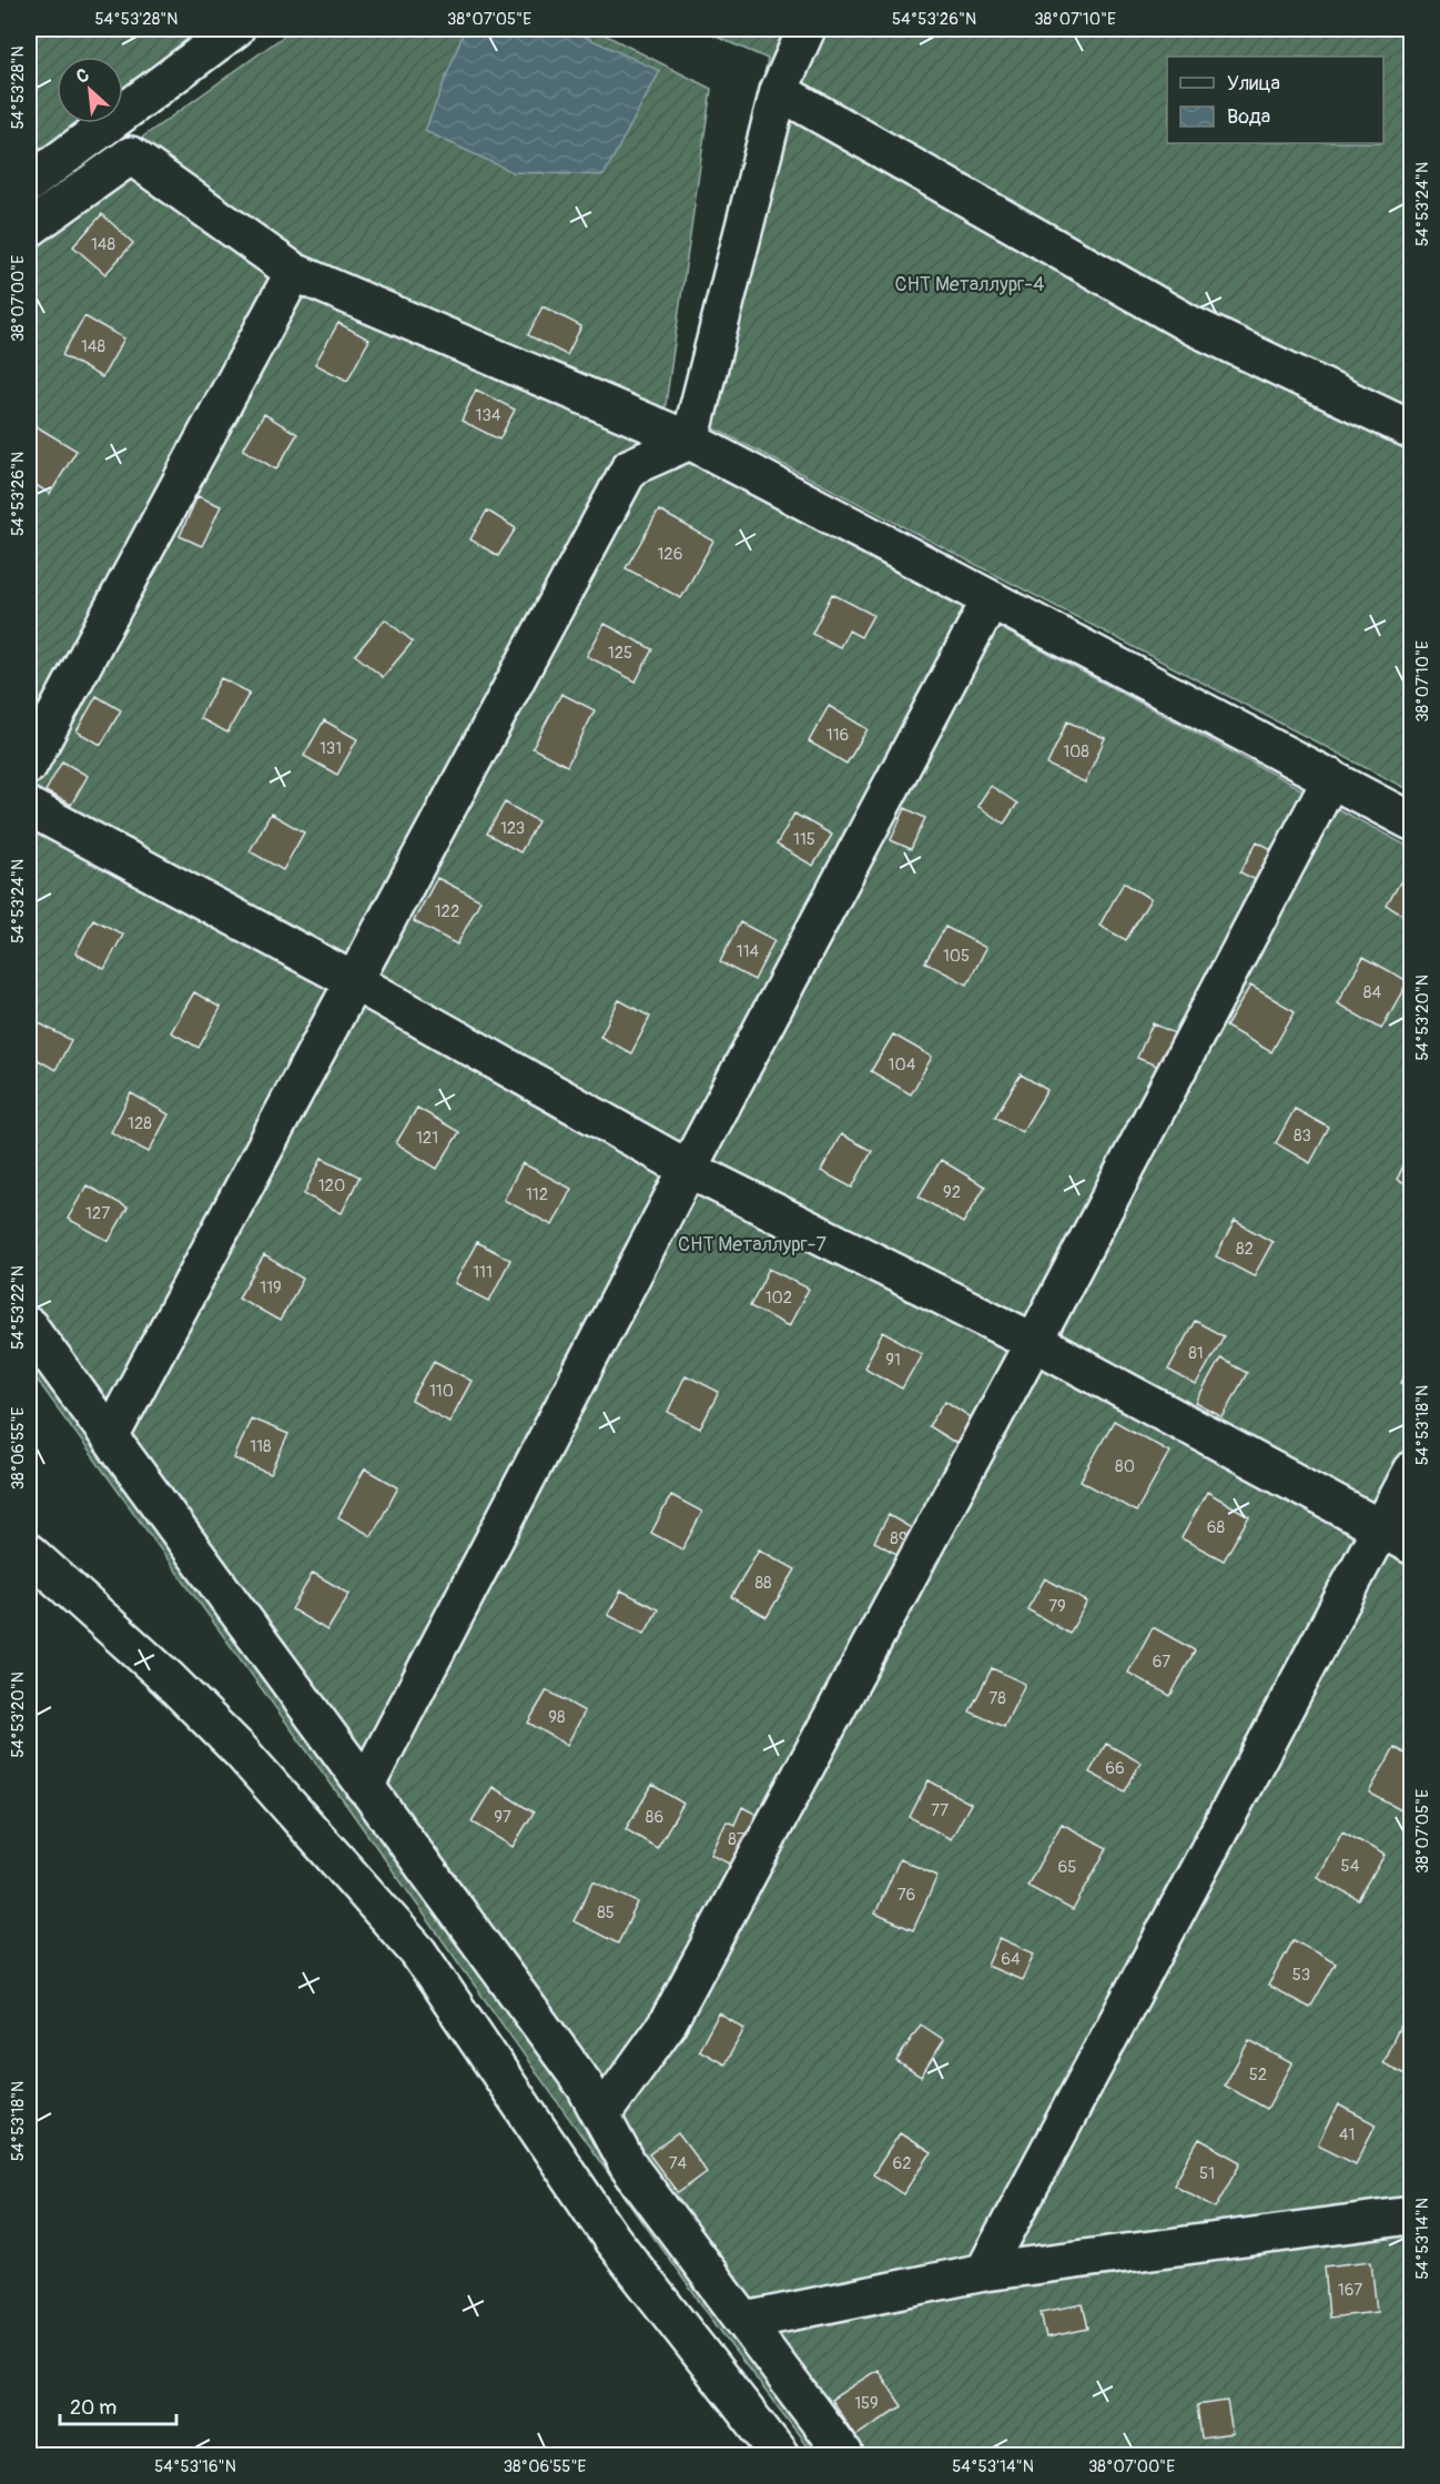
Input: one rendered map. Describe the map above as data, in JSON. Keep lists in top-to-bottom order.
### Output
{
  "parks": ["СНТ Металлург-4", "СНТ Металлург-7"],
  "house_numbers": [
    "148",
    "148",
    "134",
    "126",
    "125",
    "116",
    "131",
    "108",
    "123",
    "115",
    "122",
    "114",
    "105",
    "84",
    "104",
    "128",
    "83",
    "121",
    "120",
    "92",
    "112",
    "127",
    "82",
    "111",
    "119",
    "102",
    "81",
    "91",
    "110",
    "118",
    "80",
    "68",
    "89",
    "88",
    "79",
    "67",
    "78",
    "98",
    "66",
    "77",
    "97",
    "86",
    "87",
    "54",
    "65",
    "76",
    "85",
    "64",
    "53",
    "52",
    "41",
    "74",
    "62",
    "51",
    "167",
    "159"
  ],
  "legend": ["Улица", "Вода"],
  "scale_bar": "20 m",
  "north": "top left",
  "coordinates": [
    "54°53'28\"N",
    "38°07'05\"E",
    "54°53'26\"N",
    "38°07'10\"E",
    "54°53'24\"N",
    "38°07'00\"E",
    "54°53'20\"N",
    "54°53'22\"N",
    "54°53'18\"N",
    "38°06'55\"E",
    "54°53'14\"N",
    "54°53'16\"N"
  ]
}
